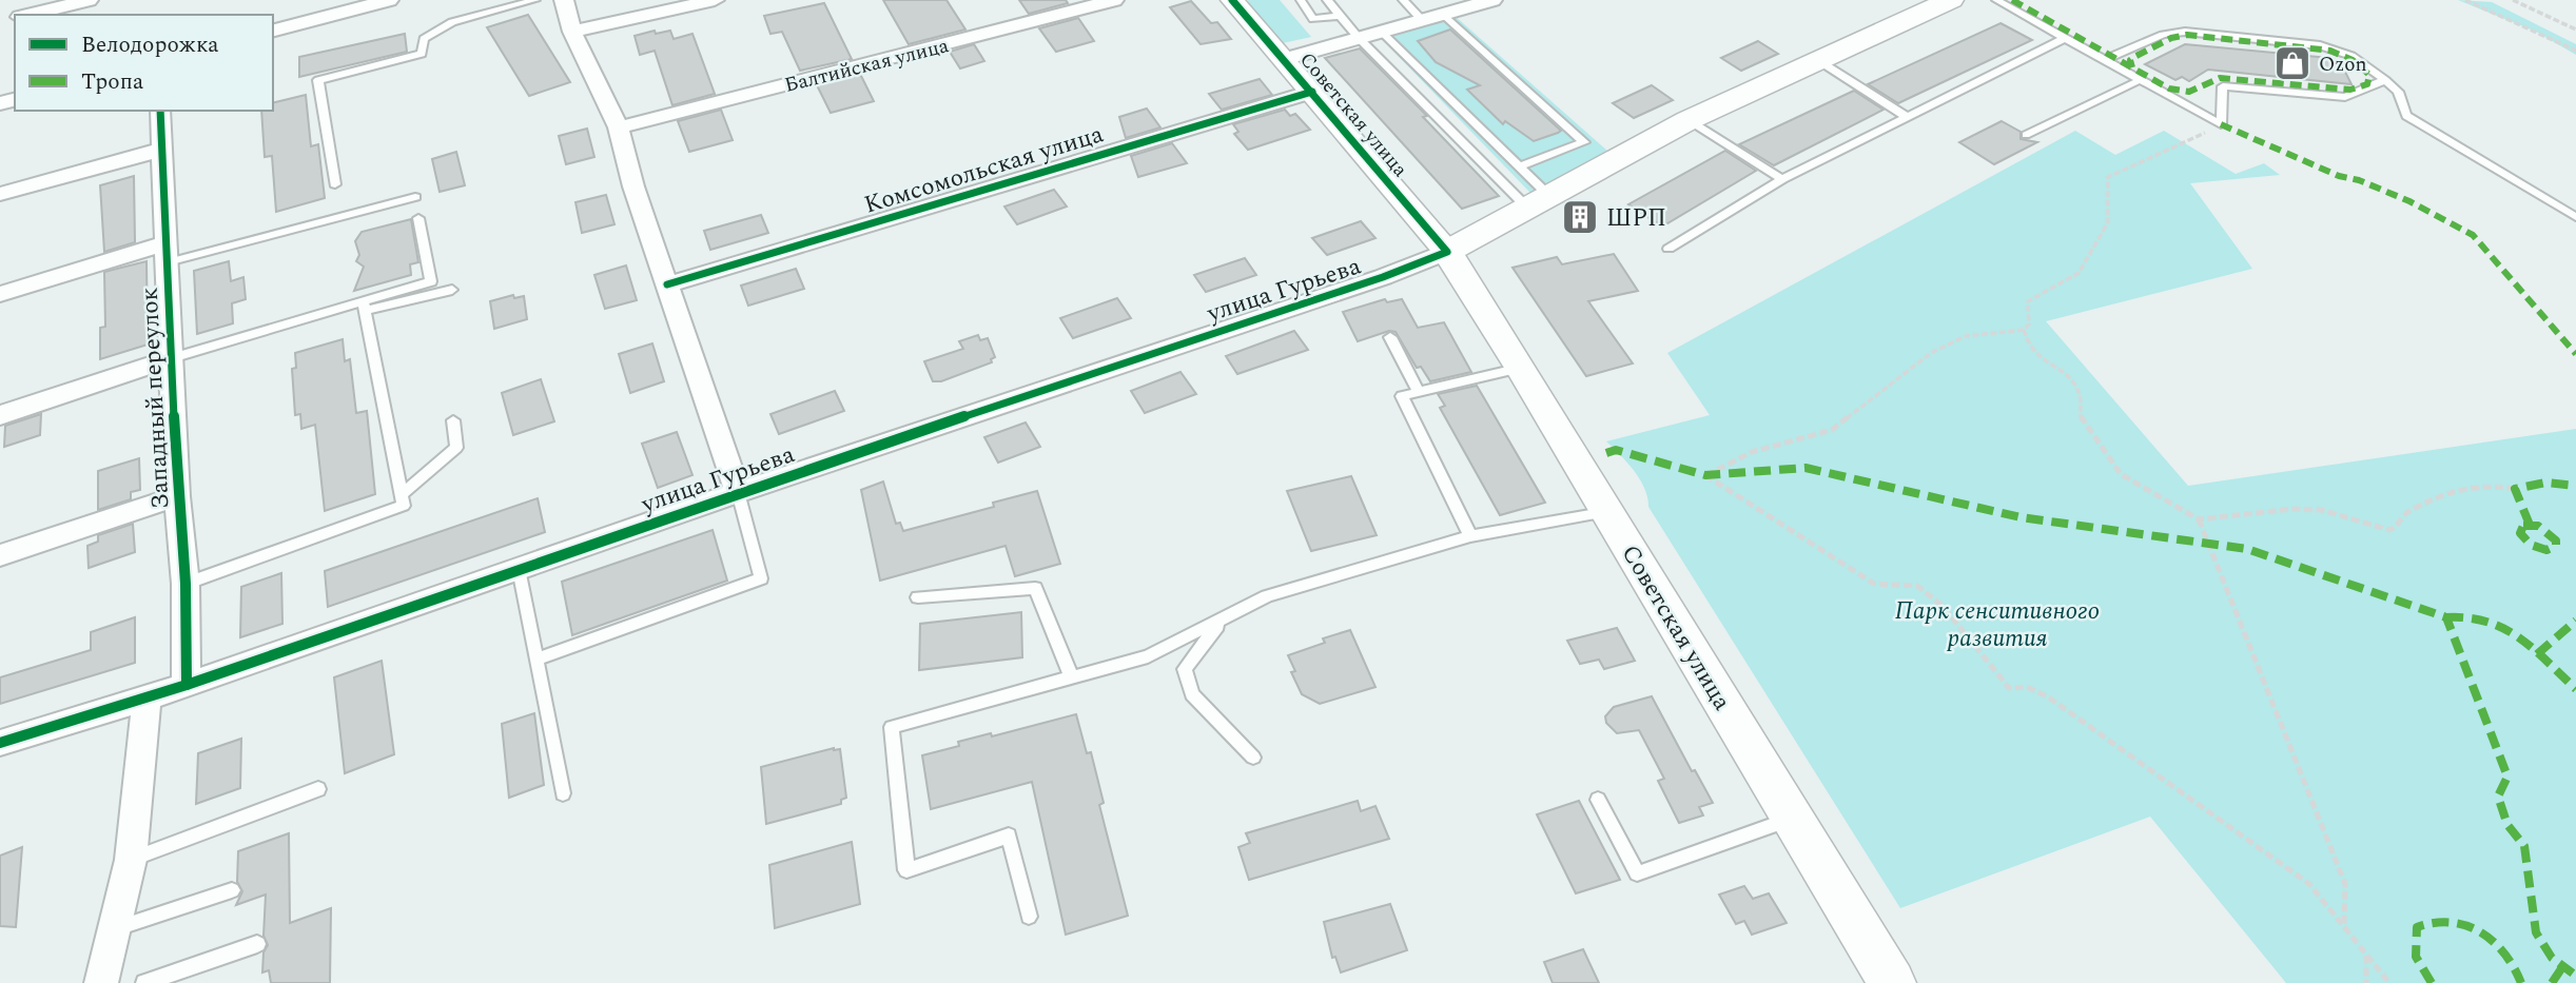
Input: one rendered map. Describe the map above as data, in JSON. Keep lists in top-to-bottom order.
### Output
{
  "streets": {
    "main road": ["Советская улица", "улица Гурьева"],
    "street": ["Балтийская улица", "Комсомольская улица", "Западный переулок"]
  },
  "crossings": [
    ["Советская улица", "Комсомольская улица"],
    ["Советская улица", "улица Гурьева"],
    ["улица Гурьева", "Западный переулок"]
  ],
  "parks": ["Парк сенситивного развития"],
  "places": {
    "shop": ["Ozon"],
    "building": ["ШРП"]
  },
  "legend": ["Велодорожка", "Тропа"]
}
